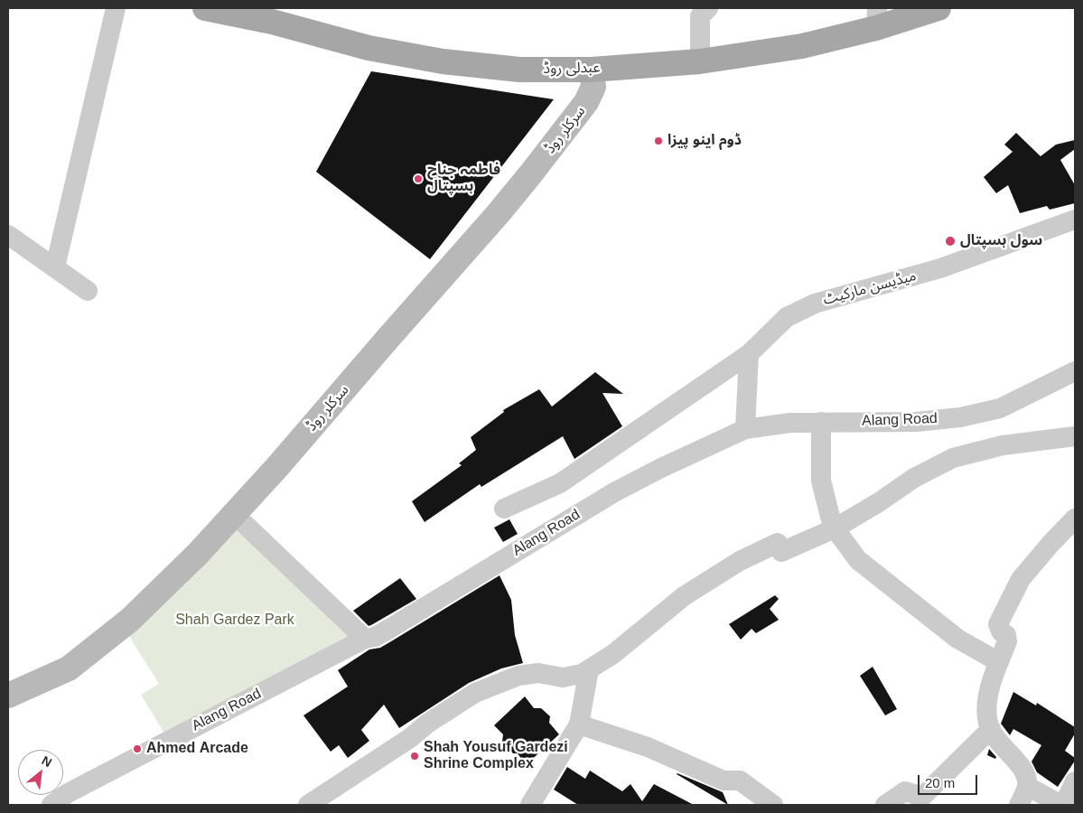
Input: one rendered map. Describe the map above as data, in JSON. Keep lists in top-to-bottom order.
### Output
{
  "streets": {
    "main road": ["عبدلی روڈ", "سرکلر روڈ"],
    "street": ["میڈیسن مارکیٹ", "Alang Road"]
  },
  "crossings": [
    ["عبدلی روڈ", "سرکلر روڈ"]
  ],
  "parks": ["Shah Gardez Park"],
  "places": [
    "ڈوم اینو پیزا",
    "فاطمہ جناح ہسپتال",
    "سول ہسپتال",
    "Ahmed Arcade",
    "Shah Yousuf Gardezi Shrine Complex"
  ],
  "scale_bar": "20 m",
  "north": "top right"
}
